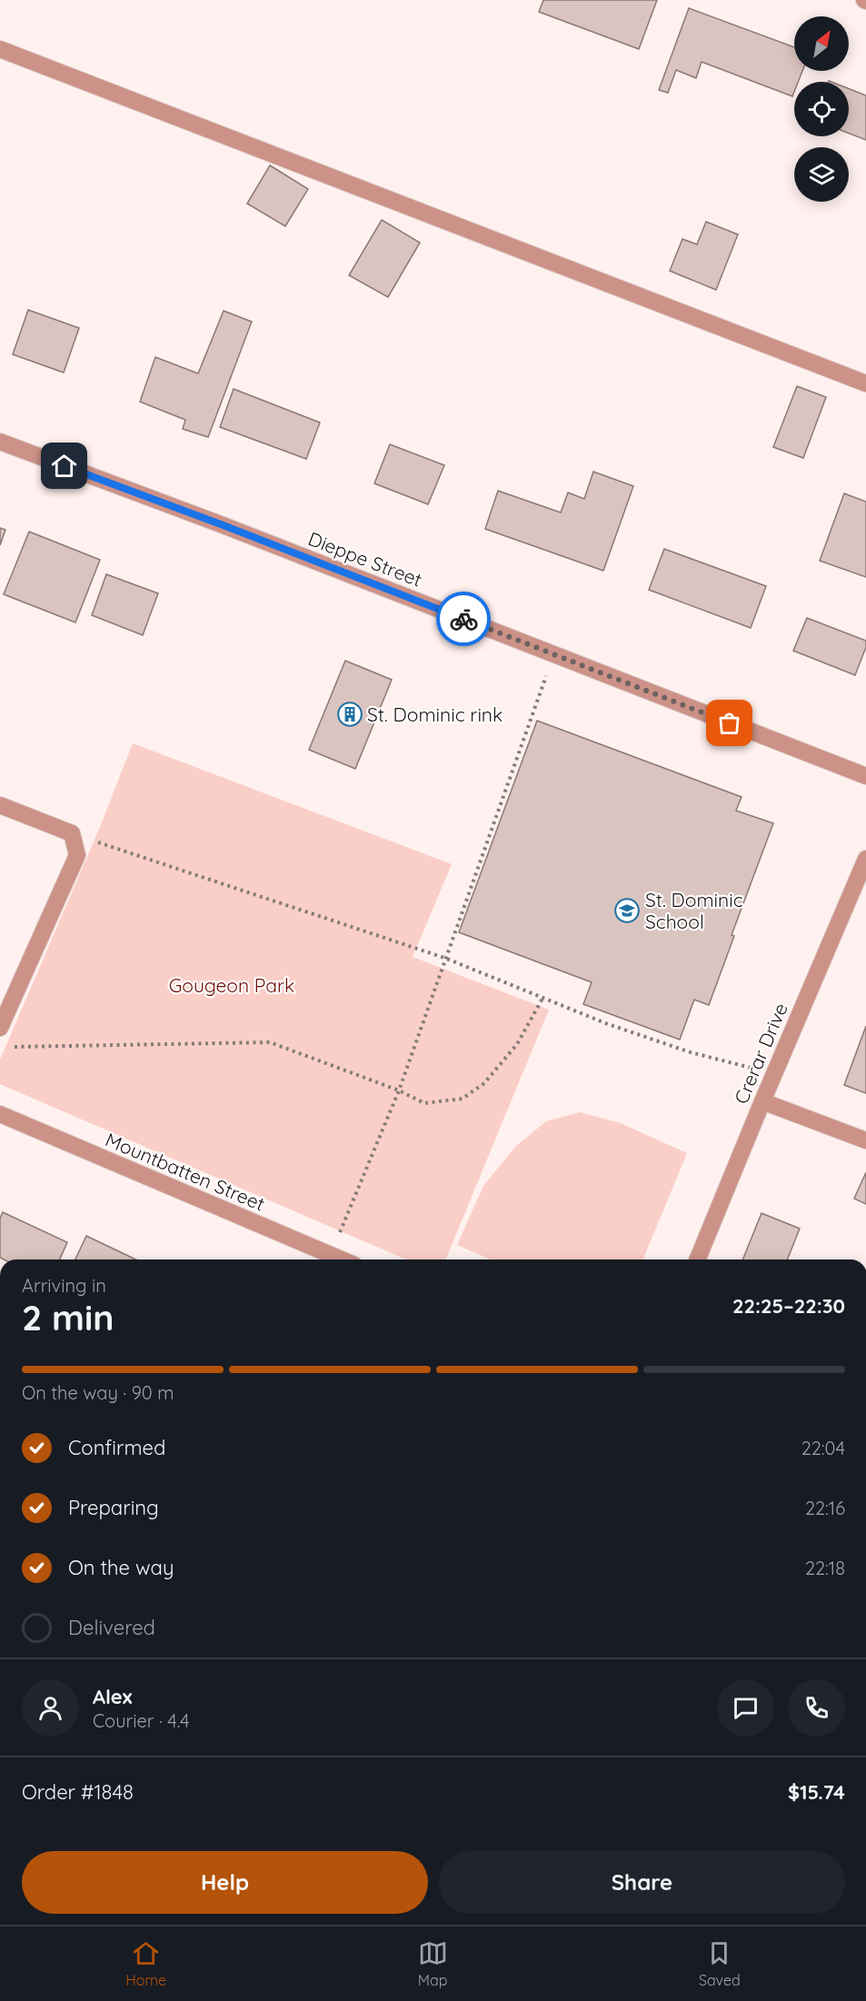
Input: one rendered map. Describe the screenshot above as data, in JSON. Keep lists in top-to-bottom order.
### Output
{
  "streets": {
    "street": ["Dieppe Street", "Crerar Drive", "Mountbatten Street"]
  },
  "parks": ["Gougeon Park"],
  "places": {
    "building": ["St. Dominic rink"],
    "school or university": ["St. Dominic School"]
  },
  "north": "top right",
  "page": {
    "heading": ["2 min", "Arriving in", "22:25–22:30"],
    "panel": [
      "Alex",
      "Courier · 4.4",
      "Order #1848",
      "$15.74"
    ],
    "bar": "On the way · 90 m",
    "list": [
      ["Confirmed", "22:04"],
      ["Preparing", "22:16"],
      ["On the way", "22:18"],
      "Delivered"
    ],
    "buttons": ["Help", "Share"],
    "tabs": ["Home", "Map", "Saved"]
  }
}
